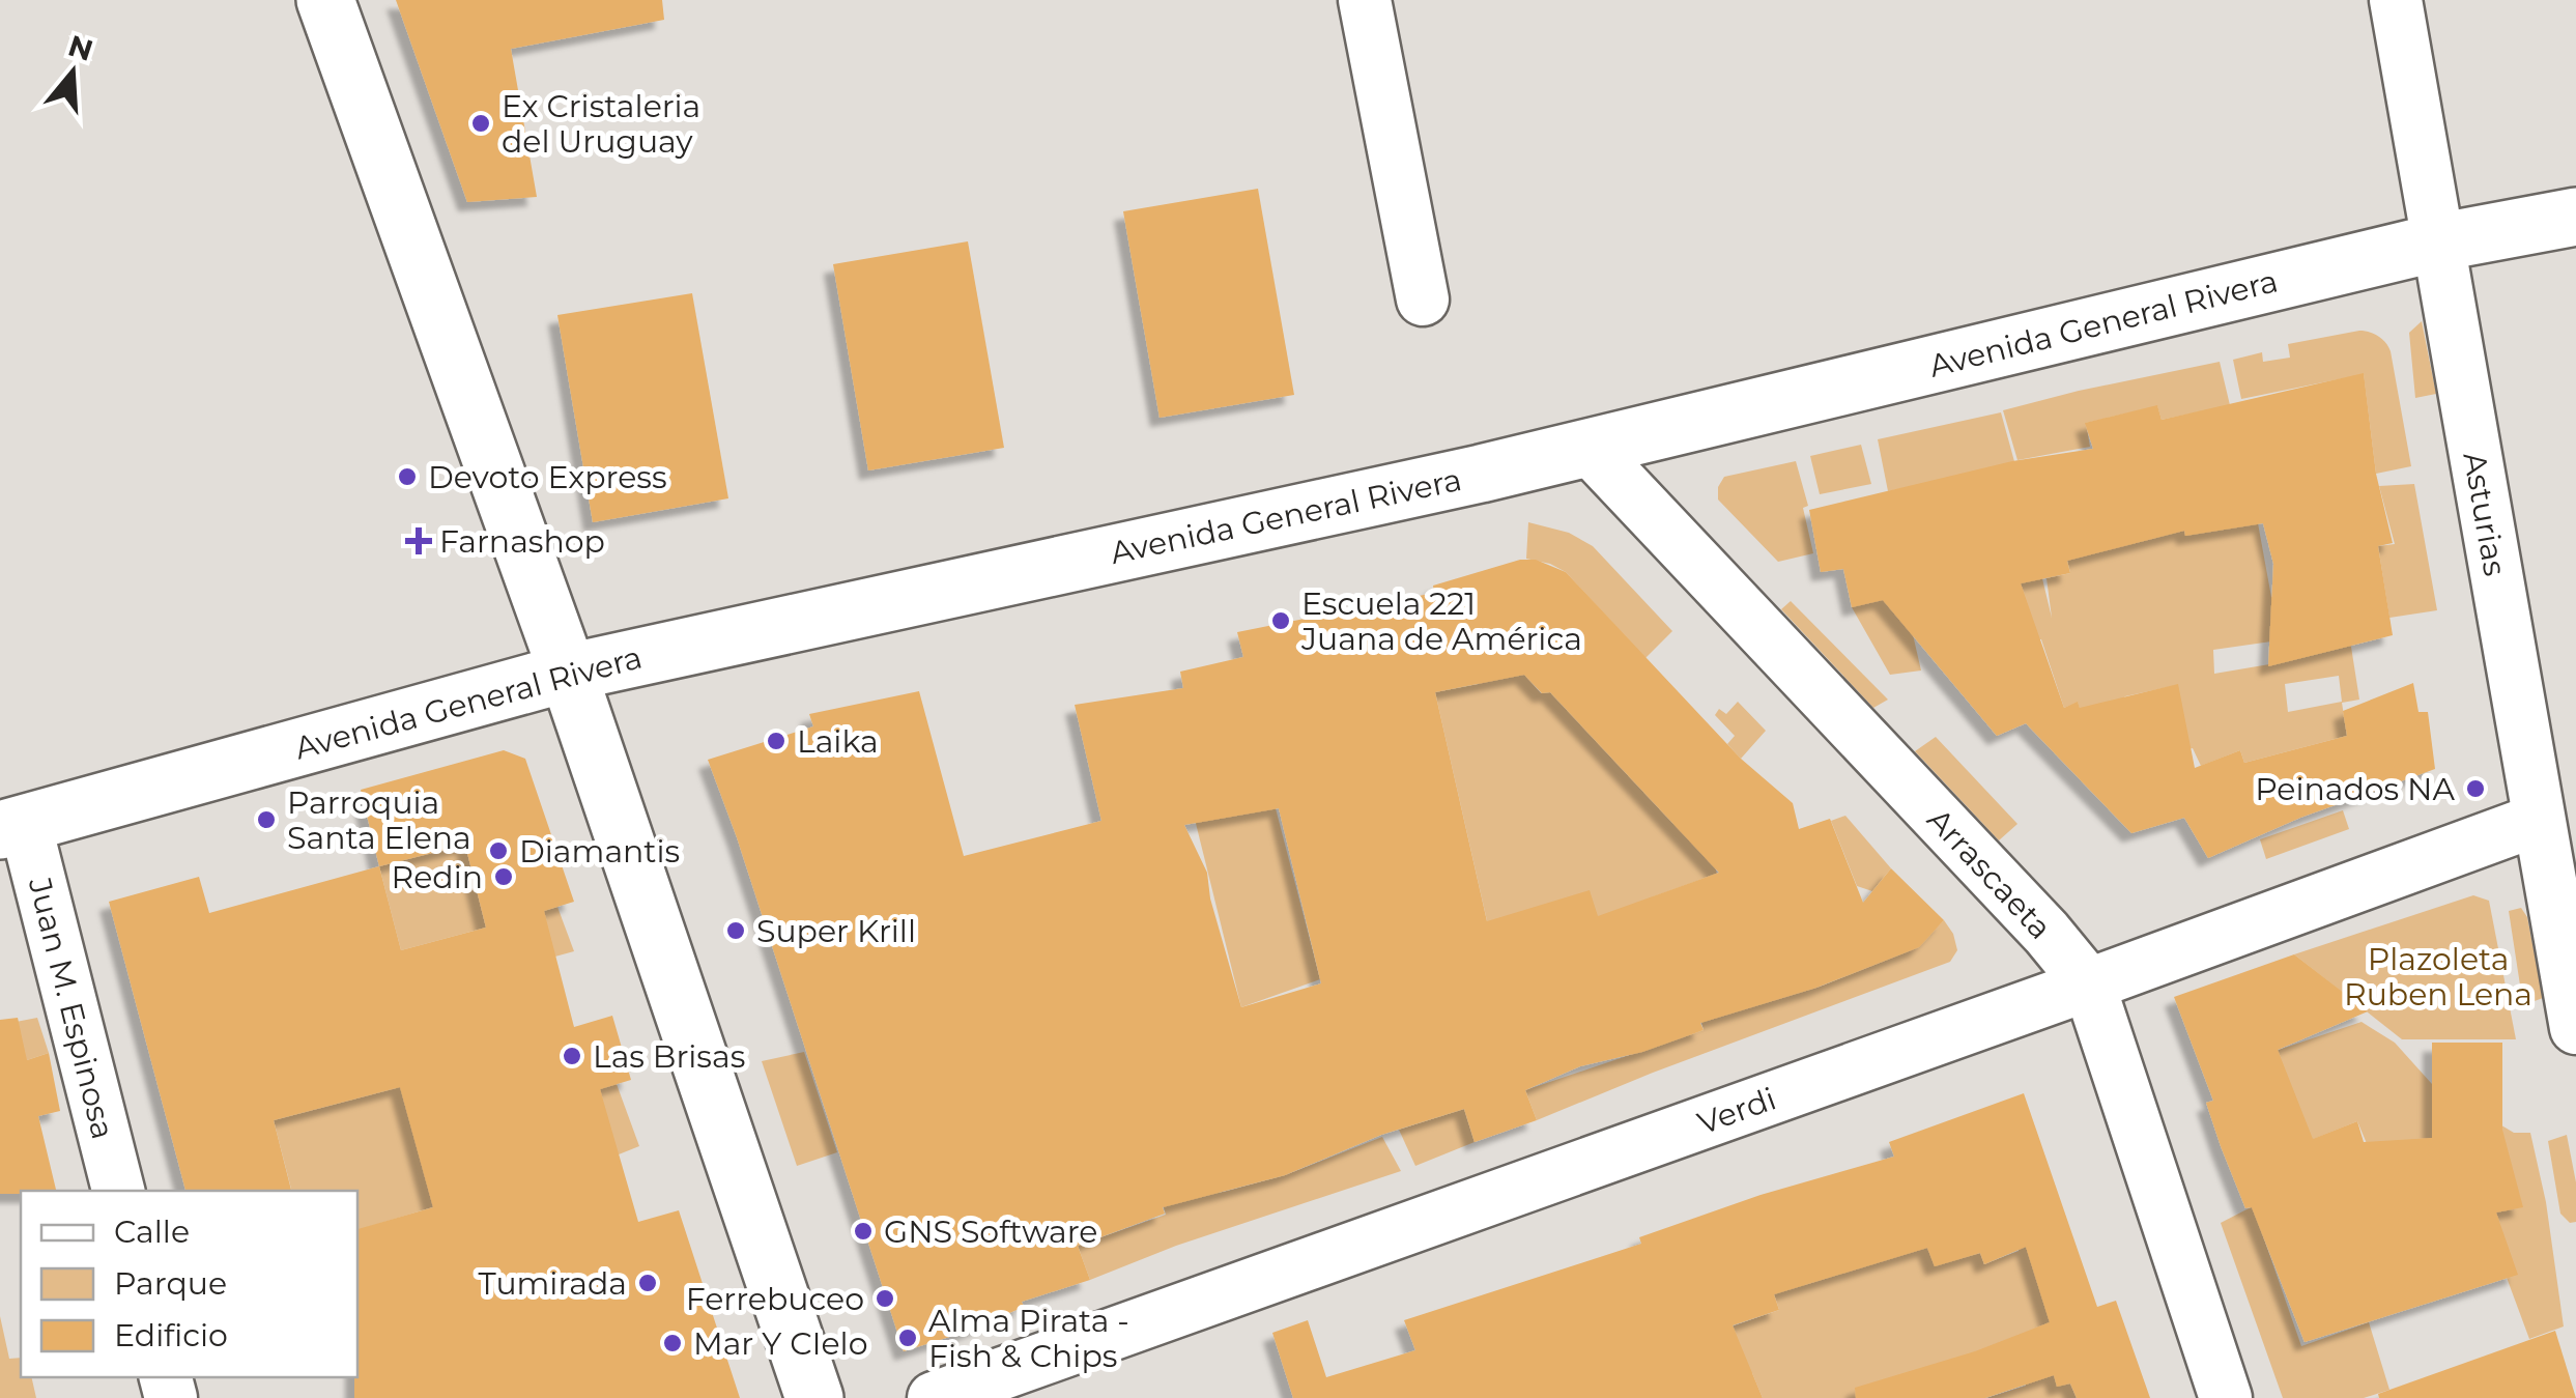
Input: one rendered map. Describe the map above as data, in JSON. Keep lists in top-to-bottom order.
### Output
{
  "streets": {
    "main road": ["Avenida General Rivera"],
    "street": [
      "Asturias",
      "Arrascaeta",
      "Juan M. Espinosa",
      "Verdi"
    ]
  },
  "crossings": [
    ["Avenida General Rivera", "Asturias"],
    ["Avenida General Rivera", "Arrascaeta"],
    ["Avenida General Rivera", "Juan M. Espinosa"],
    ["Asturias", "Verdi"],
    ["Arrascaeta", "Verdi"]
  ],
  "parks": ["Plazoleta Ruben Lena"],
  "places": {
    "other": [
      "Ex Cristaleria del Uruguay",
      "Devoto Express",
      "Escuela 221 Juana de América",
      "Laika",
      "Peinados NA",
      "Parroquia Santa Elena",
      "Diamantis",
      "Redin",
      "Super Krill",
      "Las Brisas",
      "GNS Software",
      "Tumirada",
      "Ferrebuceo",
      "Alma Pirata - Fish & Chips",
      "Mar Y CIelo"
    ],
    "health": ["Farnashop"]
  },
  "legend": ["Calle", "Parque", "Edificio"],
  "north": "top"
}
